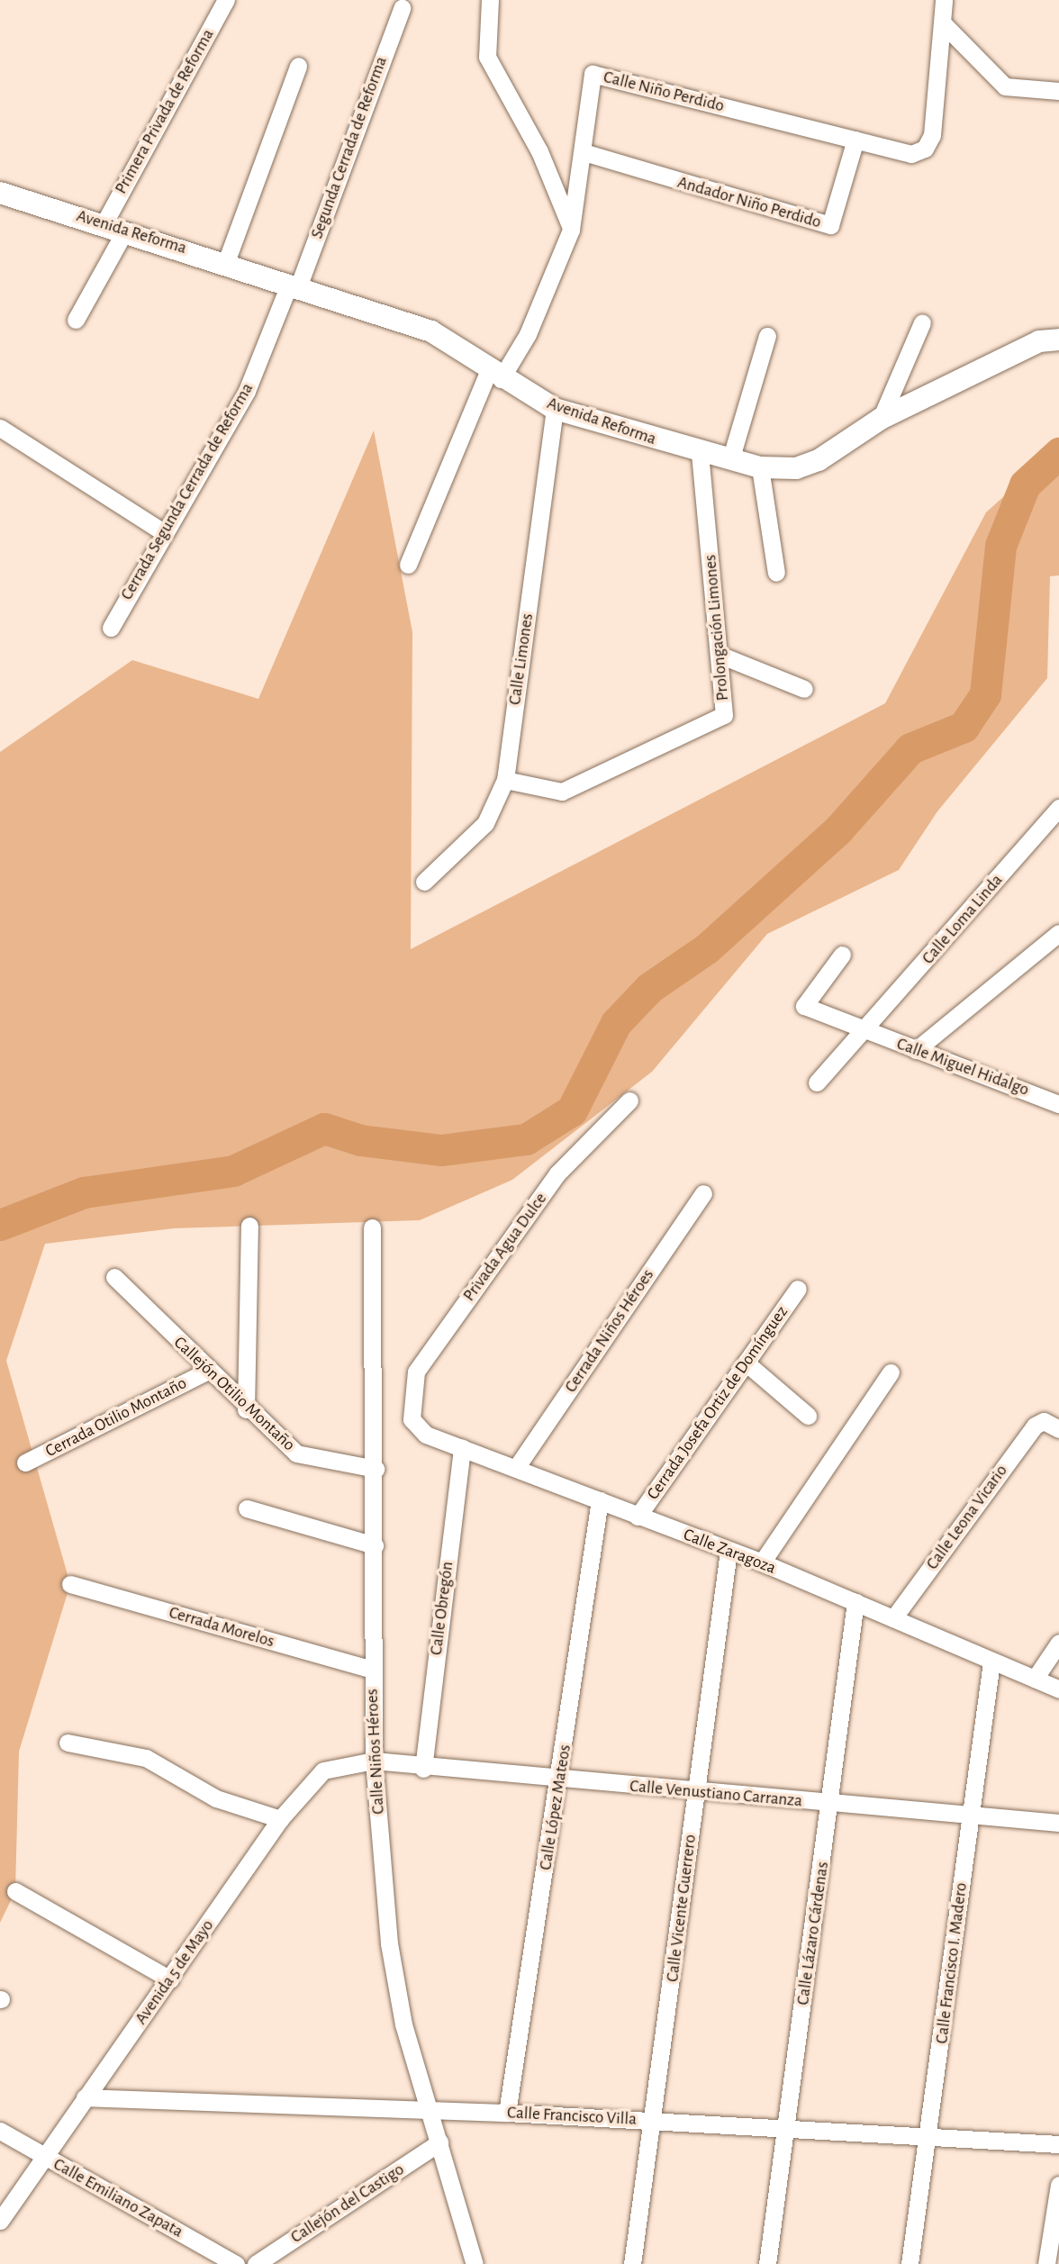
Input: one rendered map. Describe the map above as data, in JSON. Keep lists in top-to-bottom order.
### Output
{
  "streets": {
    "street": [
      "Calle Niño Perdido",
      "Primera Privada de Reforma",
      "Segunda Cerrada de Reforma",
      "Andador Niño Perdido",
      "Avenida Reforma",
      "Cerrada Segunda Cerrada de Reforma",
      "Prolongación Limones",
      "Calle Limones",
      "Calle Loma Linda",
      "Calle Miguel Hidalgo",
      "Privada Agua Dulce",
      "Cerrada Niños Héroes",
      "Callejón Otilio Montaño",
      "Cerrada Josefa Ortiz de Domínguez",
      "Cerrada Otilio Montaño",
      "Calle Leona Vicario",
      "Calle Zaragoza",
      "Calle Obregón",
      "Cerrada Morelos",
      "Calle Niños Héroes",
      "Calle Venustiano Carranza",
      "Calle López Mateos",
      "Calle Vicente Guerrero",
      "Calle Lázaro Cárdenas",
      "Calle Francisco I. Madero",
      "Avenida 5 de Mayo",
      "Calle Francisco Villa",
      "Calle Emiliano Zapata",
      "Callejón del Castigo"
    ]
  },
  "crossings": [
    ["Calle Niño Perdido", "Andador Niño Perdido"],
    ["Calle Niño Perdido", "Avenida Reforma"],
    ["Primera Privada de Reforma", "Avenida Reforma"],
    ["Segunda Cerrada de Reforma", "Avenida Reforma"],
    ["Segunda Cerrada de Reforma", "Cerrada Segunda Cerrada de Reforma"],
    ["Avenida Reforma", "Cerrada Segunda Cerrada de Reforma"],
    ["Avenida Reforma", "Prolongación Limones"],
    ["Avenida Reforma", "Calle Limones"],
    ["Prolongación Limones", "Calle Limones"],
    ["Calle Loma Linda", "Calle Miguel Hidalgo"],
    ["Privada Agua Dulce", "Calle Zaragoza"],
    ["Cerrada Niños Héroes", "Calle Zaragoza"],
    ["Callejón Otilio Montaño", "Cerrada Otilio Montaño"],
    ["Callejón Otilio Montaño", "Calle Niños Héroes"],
    ["Cerrada Josefa Ortiz de Domínguez", "Calle Zaragoza"],
    ["Calle Leona Vicario", "Calle Zaragoza"],
    ["Calle Zaragoza", "Calle Obregón"],
    ["Calle Zaragoza", "Calle López Mateos"],
    ["Calle Zaragoza", "Calle Vicente Guerrero"],
    ["Calle Zaragoza", "Calle Lázaro Cárdenas"],
    ["Calle Zaragoza", "Calle Francisco I. Madero"],
    ["Calle Obregón", "Calle Venustiano Carranza"],
    ["Cerrada Morelos", "Calle Niños Héroes"],
    ["Calle Niños Héroes", "Calle Venustiano Carranza"],
    ["Calle Niños Héroes", "Avenida 5 de Mayo"],
    ["Calle Niños Héroes", "Calle Francisco Villa"],
    ["Calle Niños Héroes", "Callejón del Castigo"],
    ["Calle Venustiano Carranza", "Calle López Mateos"],
    ["Calle Venustiano Carranza", "Calle Vicente Guerrero"],
    ["Calle Venustiano Carranza", "Calle Lázaro Cárdenas"],
    ["Calle Venustiano Carranza", "Calle Francisco I. Madero"],
    ["Calle Venustiano Carranza", "Avenida 5 de Mayo"],
    ["Calle López Mateos", "Calle Francisco Villa"],
    ["Calle Vicente Guerrero", "Calle Francisco Villa"],
    ["Calle Lázaro Cárdenas", "Calle Francisco Villa"],
    ["Calle Francisco I. Madero", "Calle Francisco Villa"],
    ["Avenida 5 de Mayo", "Calle Francisco Villa"],
    ["Avenida 5 de Mayo", "Calle Emiliano Zapata"]
  ]
}
